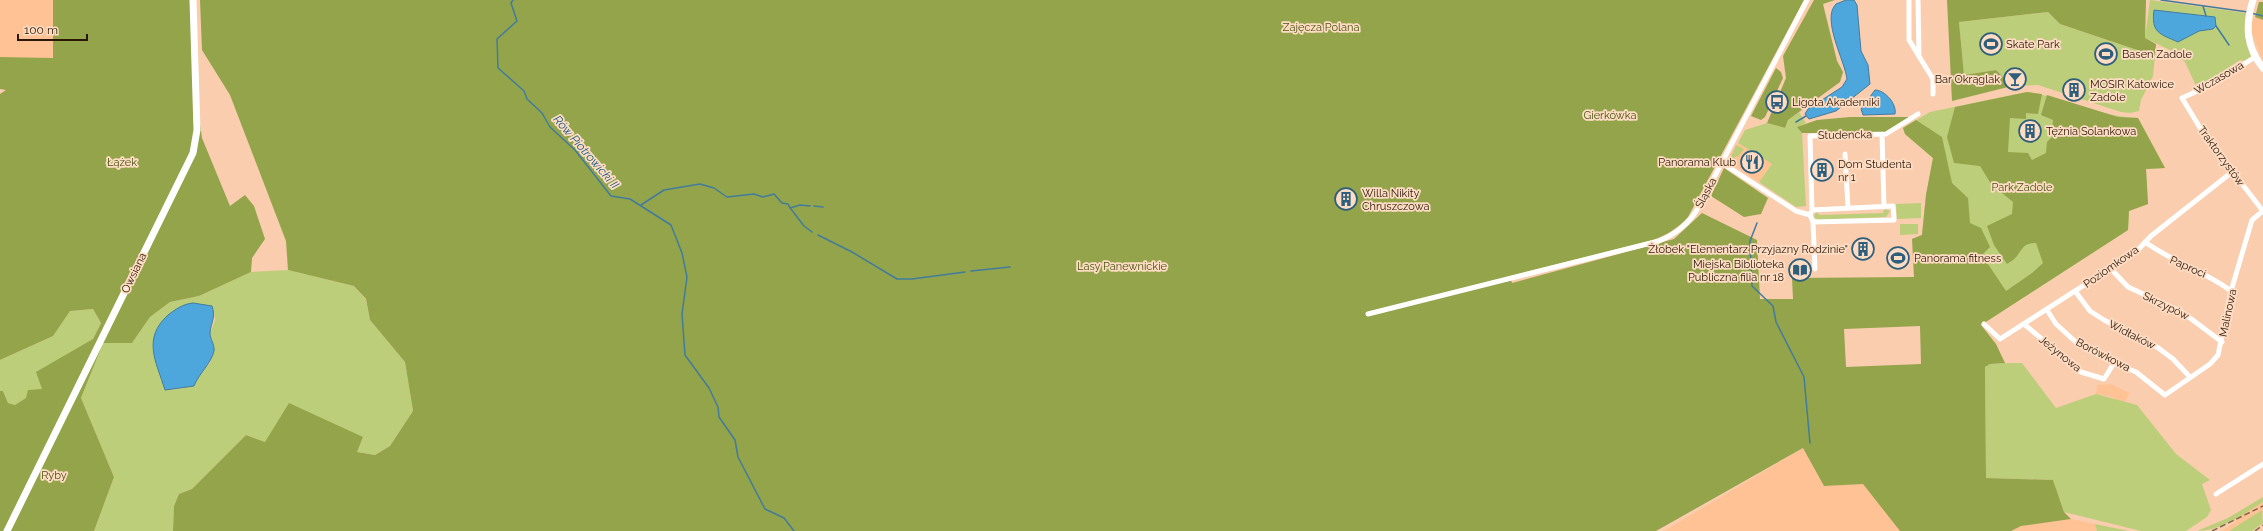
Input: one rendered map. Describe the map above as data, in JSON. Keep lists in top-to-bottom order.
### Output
{
  "streets": {
    "street": [
      "Wczasowa",
      "Studencka",
      "Traktorzystów",
      "Śląska",
      "Poziomkowa",
      "Paproci",
      "Owsiana",
      "Skrzypów",
      "Malinowa",
      "Widłaków",
      "Jeżynowa",
      "Borówkowa"
    ]
  },
  "crossings": [
    ["Wczasowa", "Traktorzystów"],
    ["Traktorzystów", "Poziomkowa"],
    ["Traktorzystów", "Malinowa"],
    ["Poziomkowa", "Paproci"],
    ["Poziomkowa", "Skrzypów"],
    ["Poziomkowa", "Widłaków"],
    ["Poziomkowa", "Jeżynowa"],
    ["Poziomkowa", "Borówkowa"],
    ["Paproci", "Malinowa"],
    ["Skrzypów", "Malinowa"],
    ["Malinowa", "Widłaków"],
    ["Malinowa", "Borówkowa"],
    ["Jeżynowa", "Borówkowa"]
  ],
  "water": ["Rów Piotrowicki II"],
  "parks": [
    "Zajęcza Polana",
    "Gierkówka",
    "Łążek",
    "Park Zadole",
    "Lasy Panewnickie",
    "Ryby"
  ],
  "places": {
    "sports": ["Skate Park", "Basen Zadole", "Panorama fitness"],
    "bar": ["Bar Okrąglak"],
    "building": [
      "MOSIR Katowice Zadole",
      "Tężnia Solankowa",
      "Dom Studenta nr 1",
      "Willa Nikity Chruszczowa",
      "Żłobek \"Elementarz Przyjazny Rodzinie\""
    ],
    "bus stop": ["Ligota Akademiki"],
    "restaurant": ["Panorama Klub"],
    "library": ["Miejska Biblioteka Publiczna filia nr 18"]
  },
  "scale_bar": "100 m"
}
